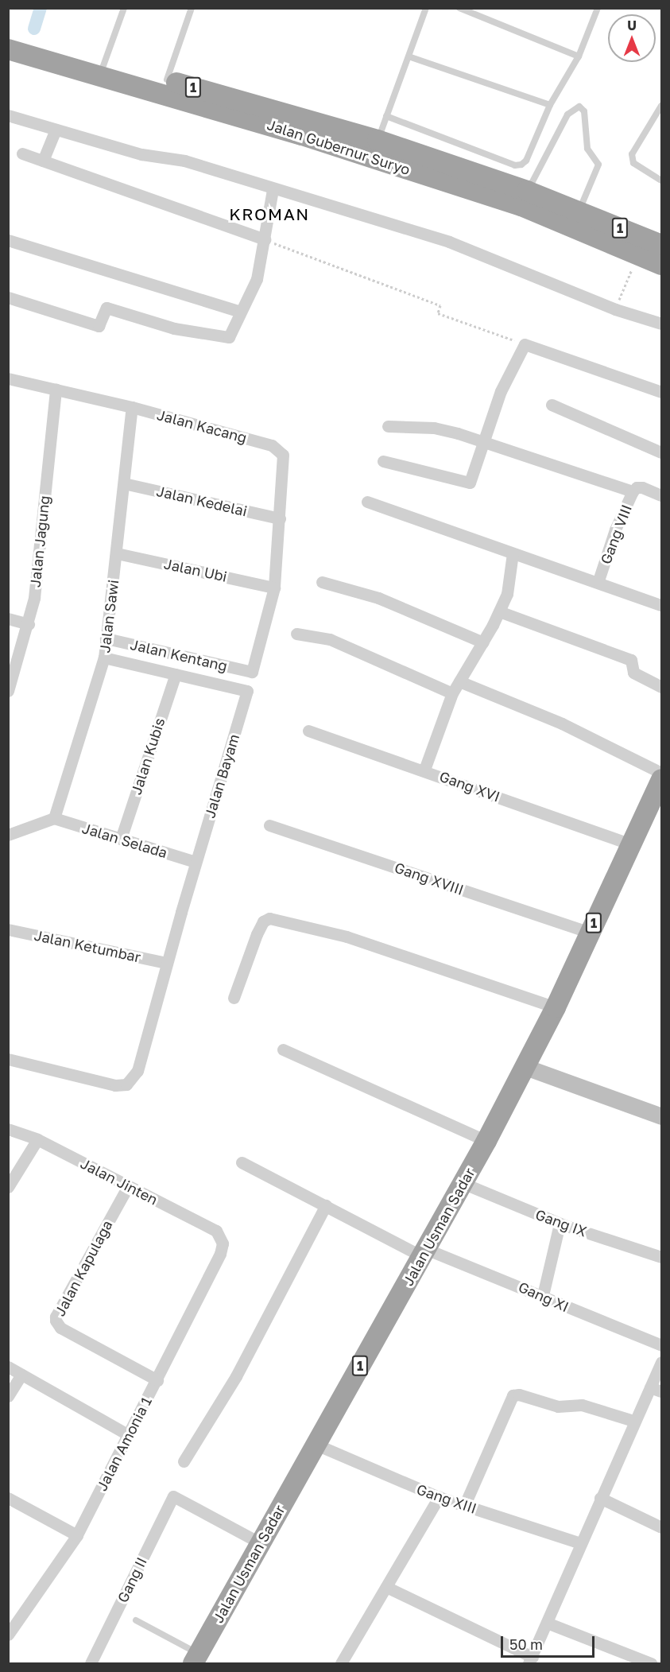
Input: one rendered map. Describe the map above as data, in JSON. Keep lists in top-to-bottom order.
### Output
{
  "streets": {
    "highway": ["1", "Jalan Gubernur Suryo", "Jalan Usman Sadar"],
    "street": [
      "Jalan Kacang",
      "Jalan Kedelai",
      "Gang VIII",
      "Jalan Jagung",
      "Jalan Ubi",
      "Jalan Sawi",
      "Jalan Kentang",
      "Jalan Kubis",
      "Jalan Bayam",
      "Gang XVI",
      "Jalan Selada",
      "Gang XVIII",
      "Jalan Ketumbar",
      "Jalan Jinten",
      "Gang IX",
      "Jalan Kapulaga",
      "Gang XI",
      "Jalan Amonia 1",
      "Gang XIII",
      "Gang II"
    ]
  },
  "crossings": [
    ["Jalan Kacang", "Jalan Kedelai"],
    ["Jalan Kacang", "Jalan Jagung"],
    ["Jalan Kacang", "Jalan Sawi"],
    ["Jalan Kedelai", "Jalan Sawi"],
    ["Jalan Ubi", "Jalan Sawi"],
    ["Jalan Ubi", "Jalan Kentang"],
    ["Jalan Sawi", "Jalan Kentang"],
    ["Jalan Sawi", "Jalan Selada"],
    ["Jalan Kubis", "Jalan Bayam"],
    ["Jalan Kubis", "Jalan Selada"],
    ["Jalan Bayam", "Jalan Selada"],
    ["Jalan Bayam", "Jalan Ketumbar"],
    ["Gang XVI", "Jalan Usman Sadar"],
    ["Gang XVIII", "Jalan Usman Sadar"],
    ["Jalan Jinten", "Jalan Kapulaga"],
    ["Jalan Jinten", "Jalan Amonia 1"],
    ["Gang IX", "Jalan Usman Sadar"],
    ["Jalan Usman Sadar", "Gang XI"],
    ["Jalan Usman Sadar", "Gang XIII"],
    ["Jalan Usman Sadar", "Gang II"],
    ["Jalan Kapulaga", "Jalan Amonia 1"]
  ],
  "districts": ["KROMAN"],
  "scale_bar": "50 m",
  "north": "top"
}
